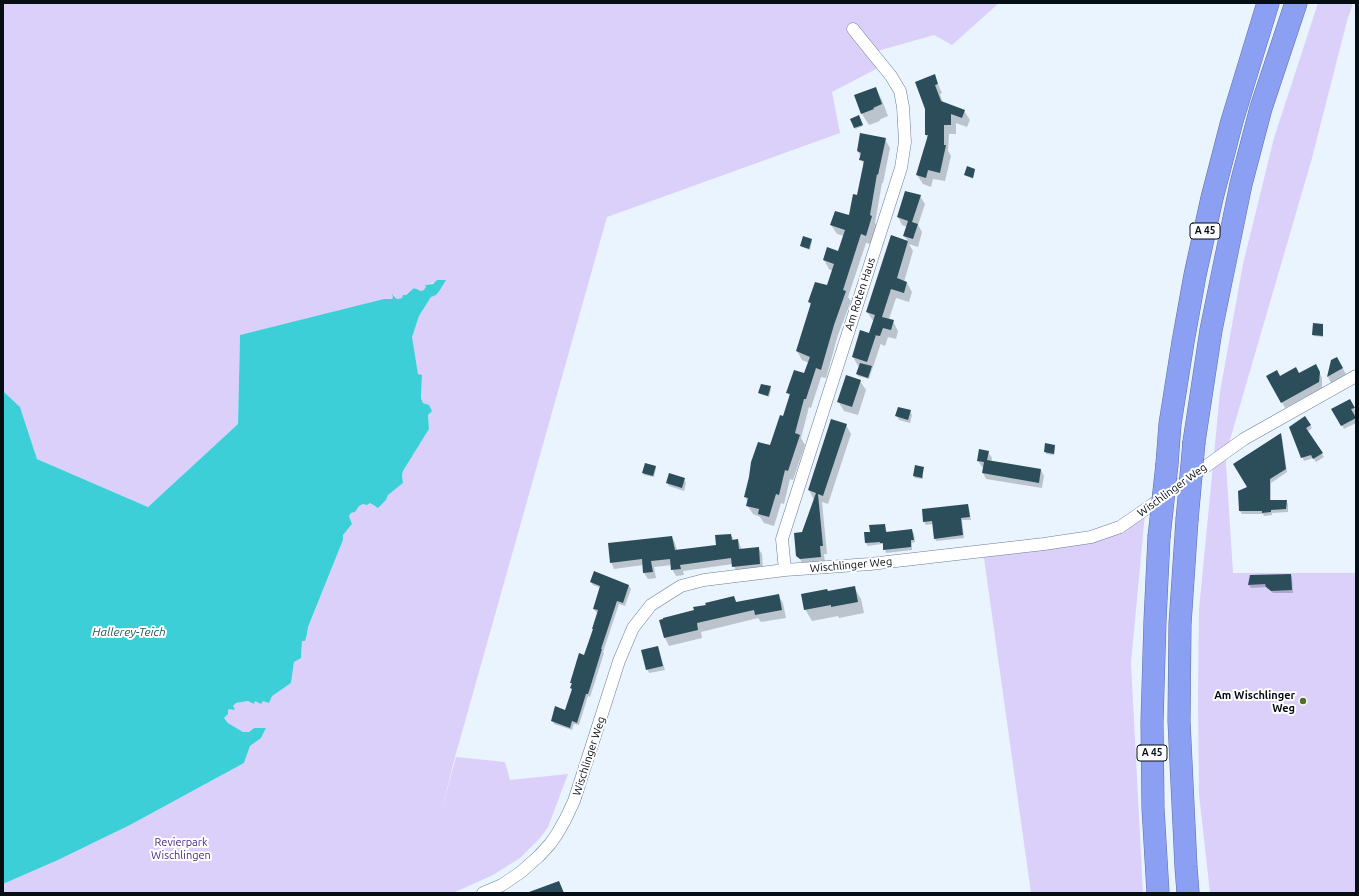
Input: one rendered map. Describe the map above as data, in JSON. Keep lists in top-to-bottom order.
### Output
{
  "streets": {
    "highway": ["A 45"],
    "street": ["Am Roten Haus", "Wischlinger Weg"]
  },
  "crossings": [
    ["Am Roten Haus", "Wischlinger Weg"]
  ],
  "water": ["Hallerey-Teich"],
  "parks": ["Revierpark Wischlingen"],
  "places": ["Am Wischlinger Weg"]
}
